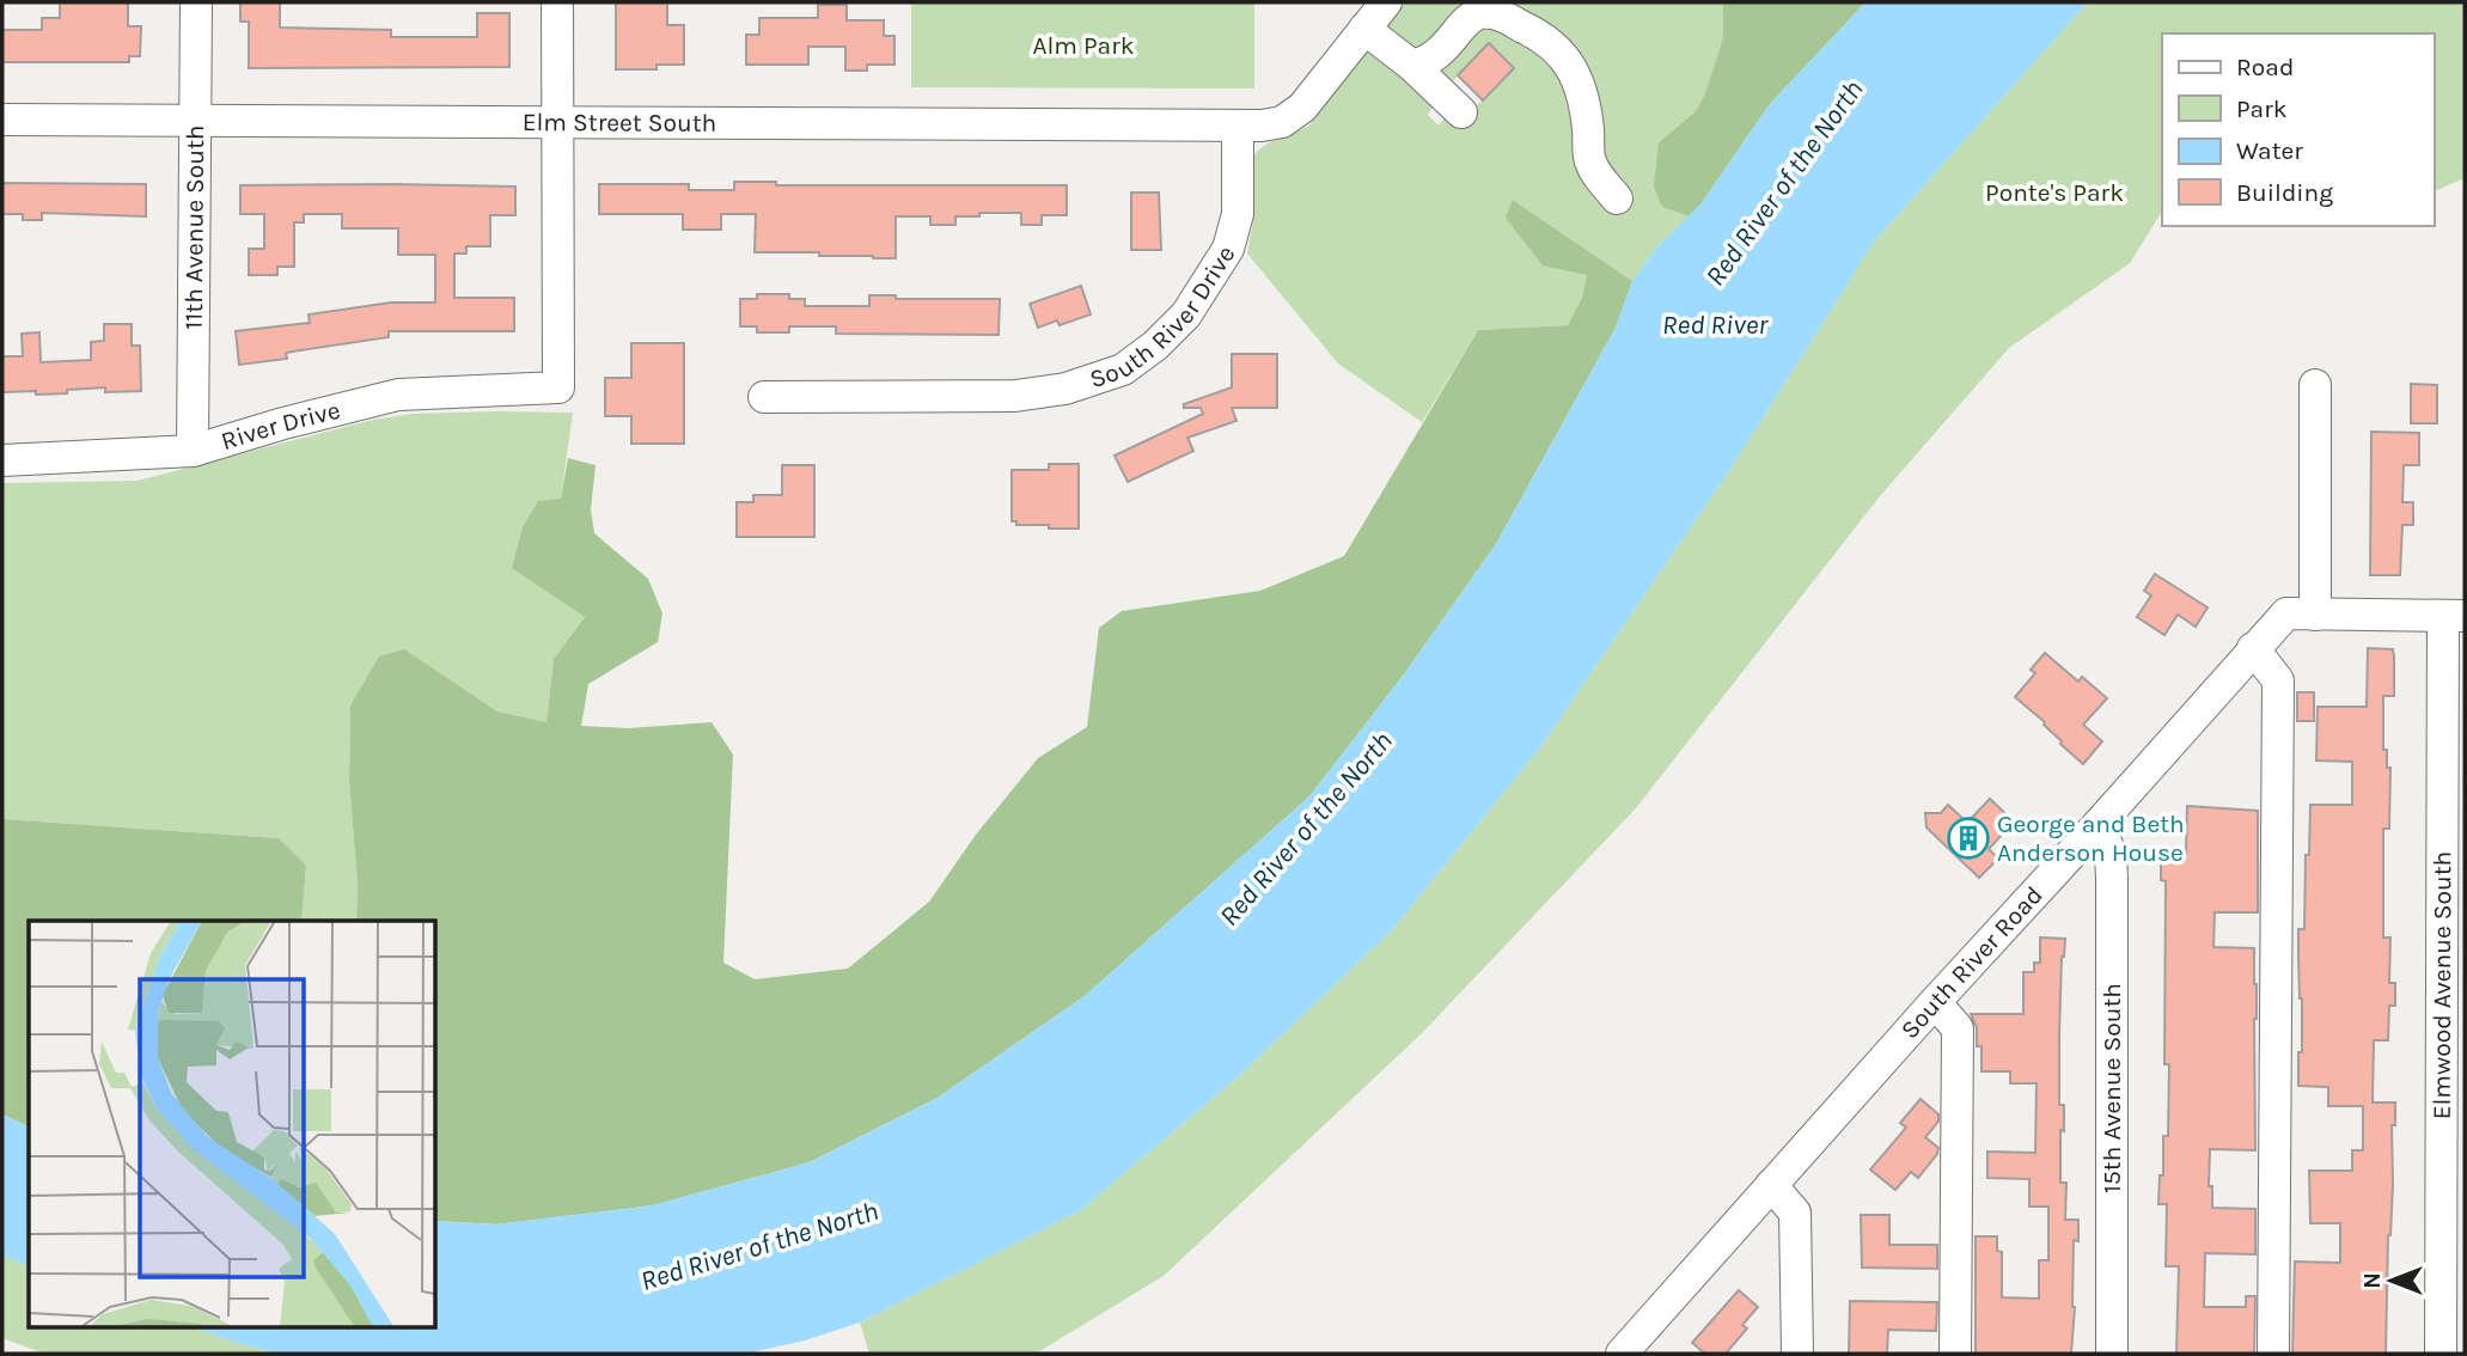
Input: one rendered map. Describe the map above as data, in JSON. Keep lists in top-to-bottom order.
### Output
{
  "streets": {
    "street": [
      "Elm Street South",
      "11th Avenue South",
      "South River Drive",
      "River Drive",
      "South River Road",
      "Elmwood Avenue South",
      "15th Avenue South"
    ]
  },
  "crossings": [
    ["Elm Street South", "11th Avenue South"],
    ["Elm Street South", "South River Drive"],
    ["Elm Street South", "River Drive"],
    ["11th Avenue South", "River Drive"],
    ["South River Road", "Elmwood Avenue South"],
    ["South River Road", "15th Avenue South"]
  ],
  "water": ["Red River of the North", "Red River"],
  "parks": ["Alm Park", "Ponte's Park"],
  "places": {
    "building": ["George and Beth Anderson House"]
  },
  "legend": [
    "Road",
    "Park",
    "Water",
    "Building"
  ],
  "north": "left"
}
